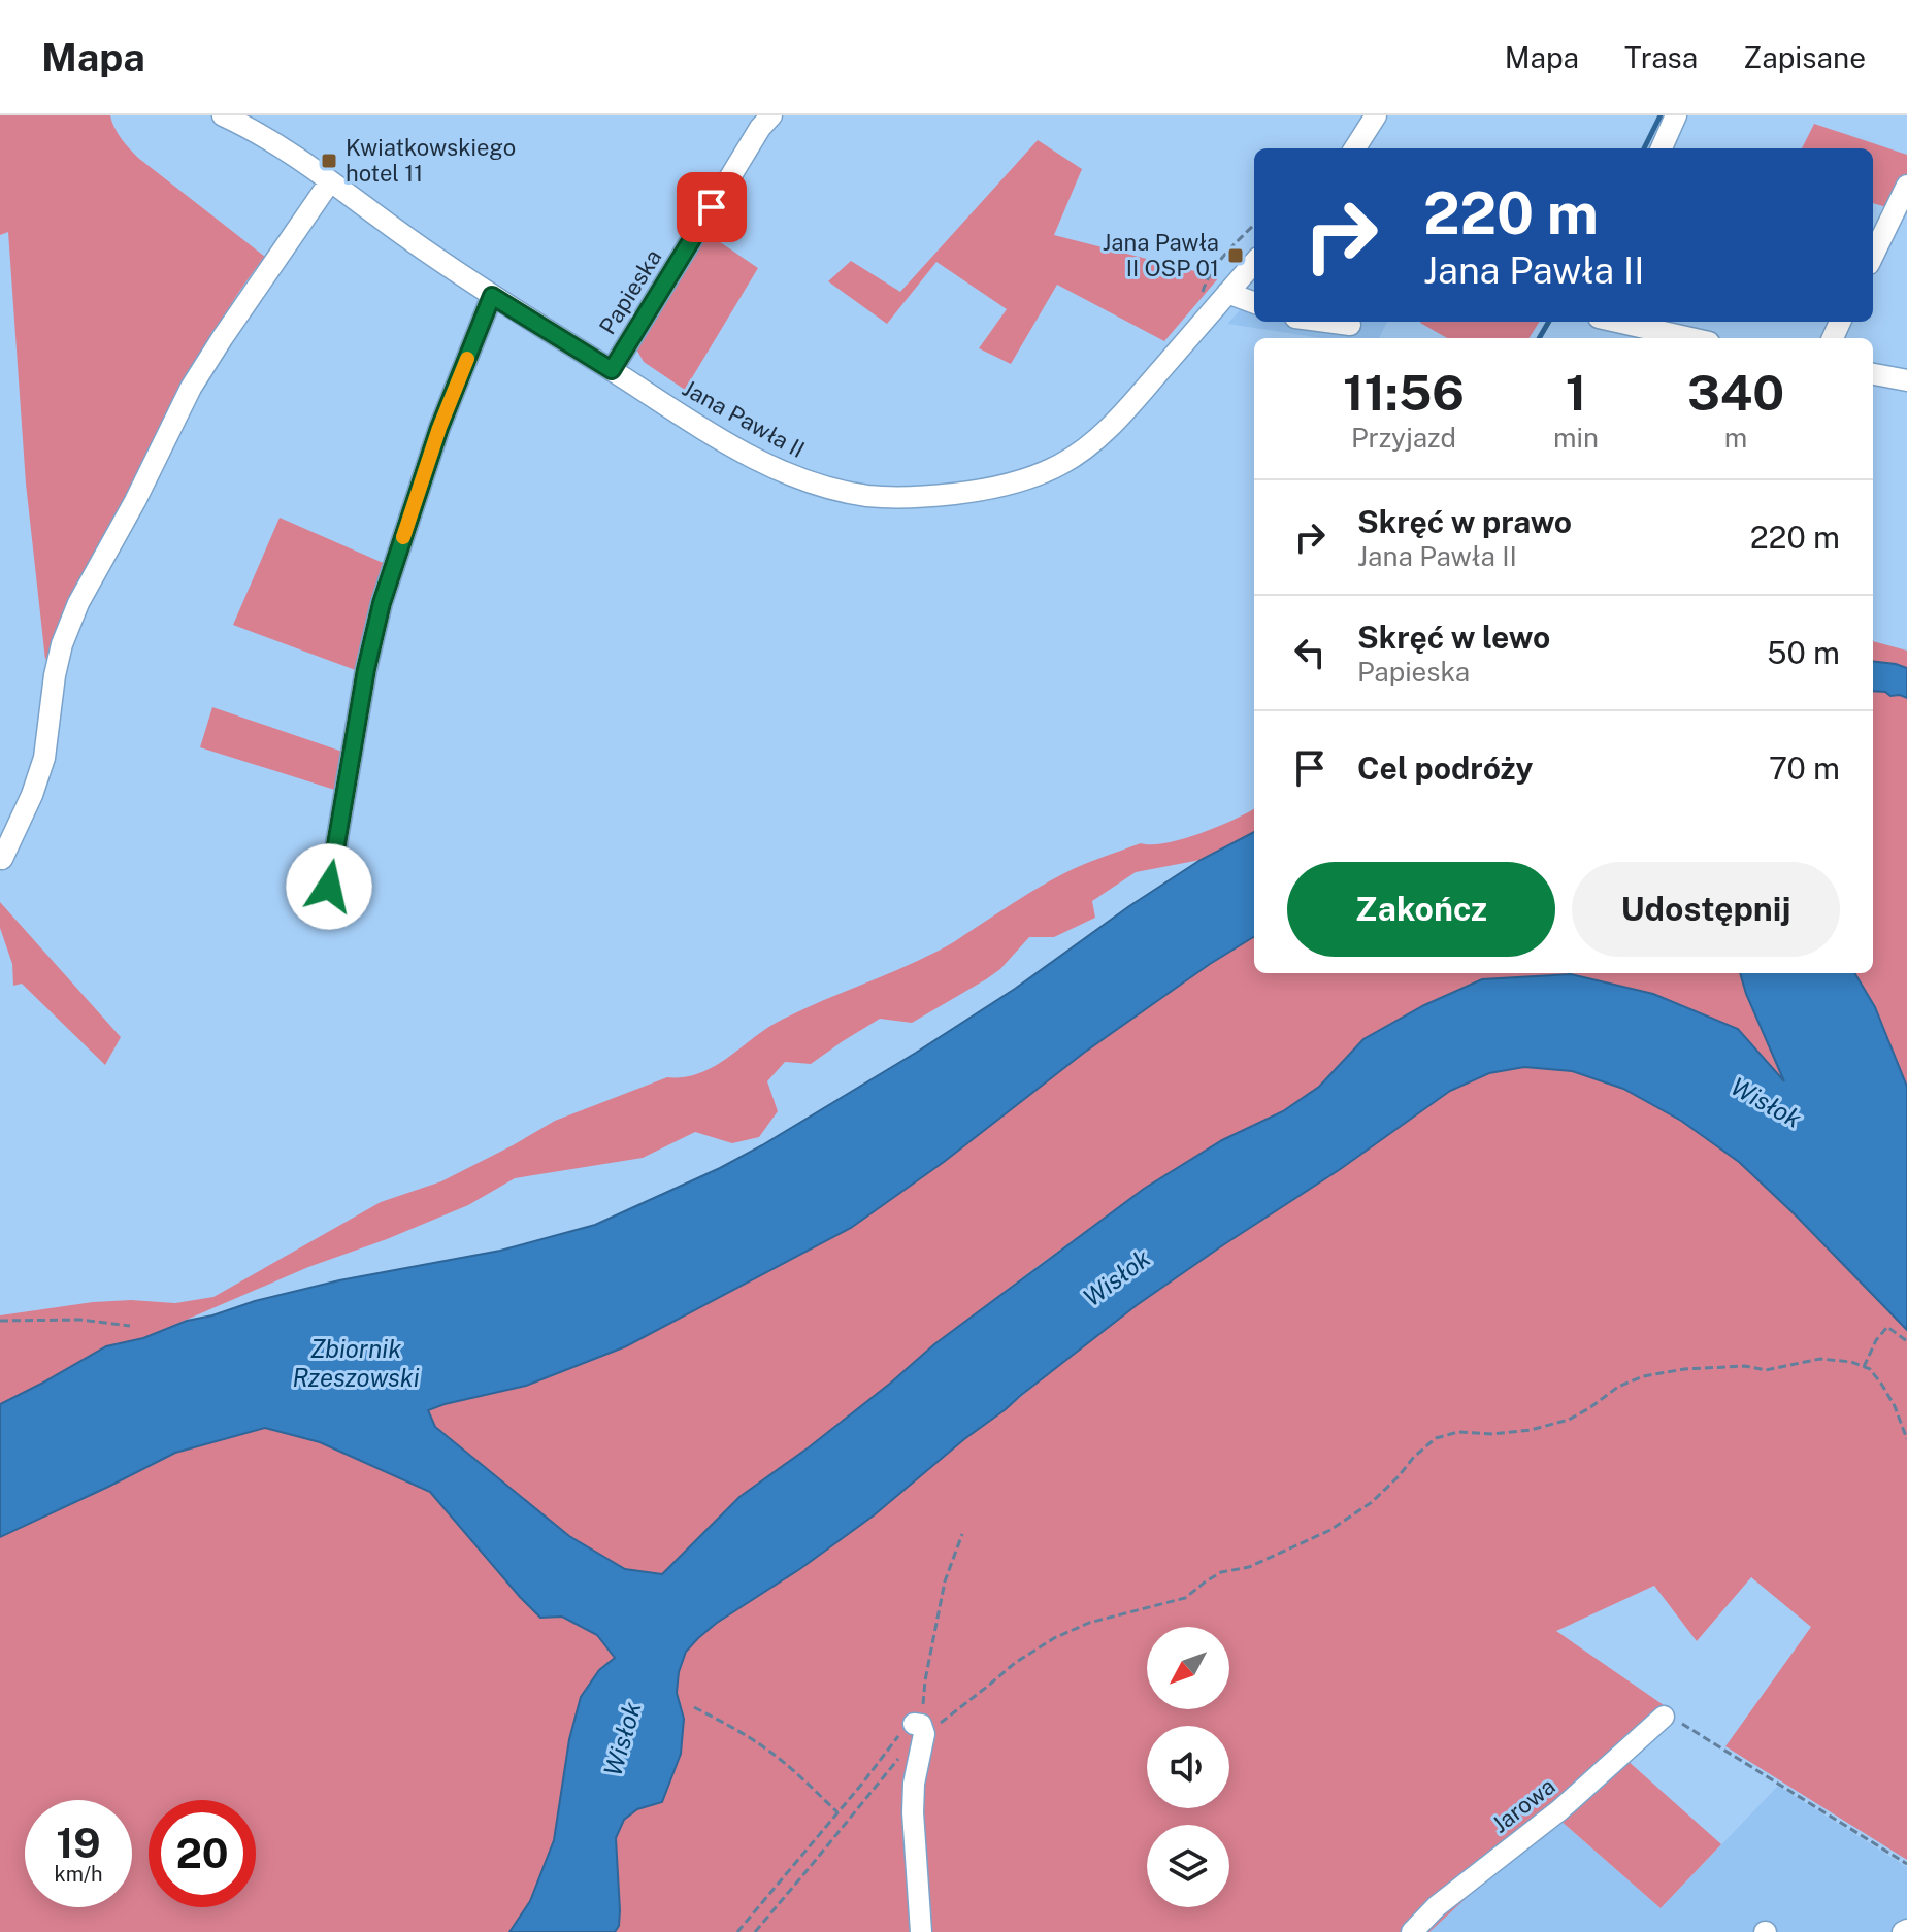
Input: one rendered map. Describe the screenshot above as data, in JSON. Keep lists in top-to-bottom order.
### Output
{
  "streets": {
    "street": ["Papieska", "Jana Pawła II", "Jarowa"]
  },
  "crossings": [
    ["Papieska", "Jana Pawła II"]
  ],
  "water": ["Wisłok", "Zbiornik Rzeszowski"],
  "places": {
    "transit": ["Kwiatkowskiego hotel 11", "Jana Pawła II OSP 01"]
  },
  "north": "bottom left",
  "page": {
    "header": "Mapa",
    "nav": ["Mapa", "Trasa", "Zapisane"],
    "turn": ["220 m", "Jana Pawła II"],
    "eta": [
      "11:56",
      "Przyjazd",
      "1",
      "min",
      "340",
      "m"
    ],
    "list": [
      {
        "name": "Skręć w prawo",
        "note": "Jana Pawła II",
        "value": "220 m"
      },
      {
        "name": "Skręć w lewo",
        "note": "Papieska",
        "value": "50 m"
      },
      {
        "name": "Cel podróży",
        "value": "70 m"
      }
    ],
    "buttons": ["Zakończ", "Udostępnij"],
    "speed": "19 km/h",
    "limit": "20"
  }
}
